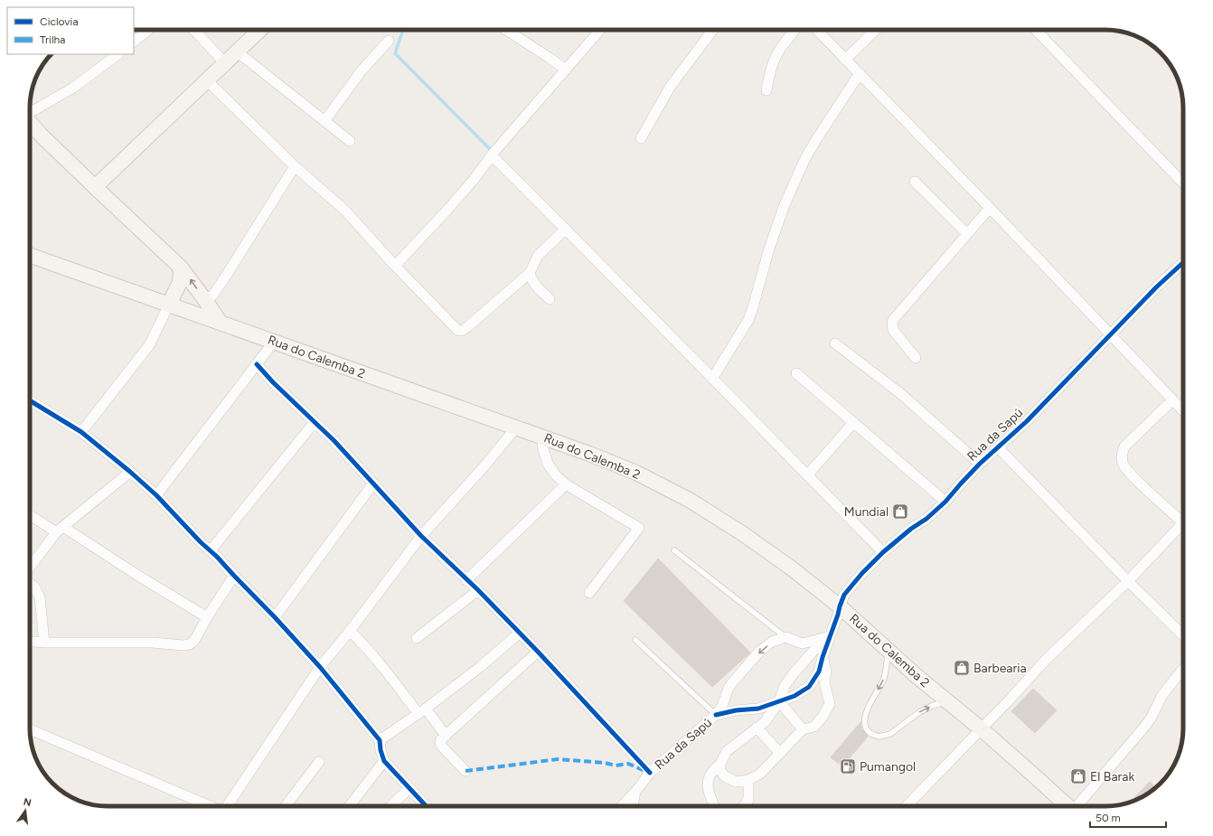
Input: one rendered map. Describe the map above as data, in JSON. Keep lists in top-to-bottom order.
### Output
{
  "streets": {
    "main road": ["Rua do Calemba 2"],
    "street": ["Rua da Sapú"]
  },
  "crossings": [
    ["Rua do Calemba 2", "Rua da Sapú"]
  ],
  "places": {
    "shop": ["Mundial", "Barbearia", "El Barak"],
    "fuel station": ["Pumangol"]
  },
  "legend": ["Ciclovia", "Trilha"],
  "scale_bar": "50 m",
  "north": "top"
}
